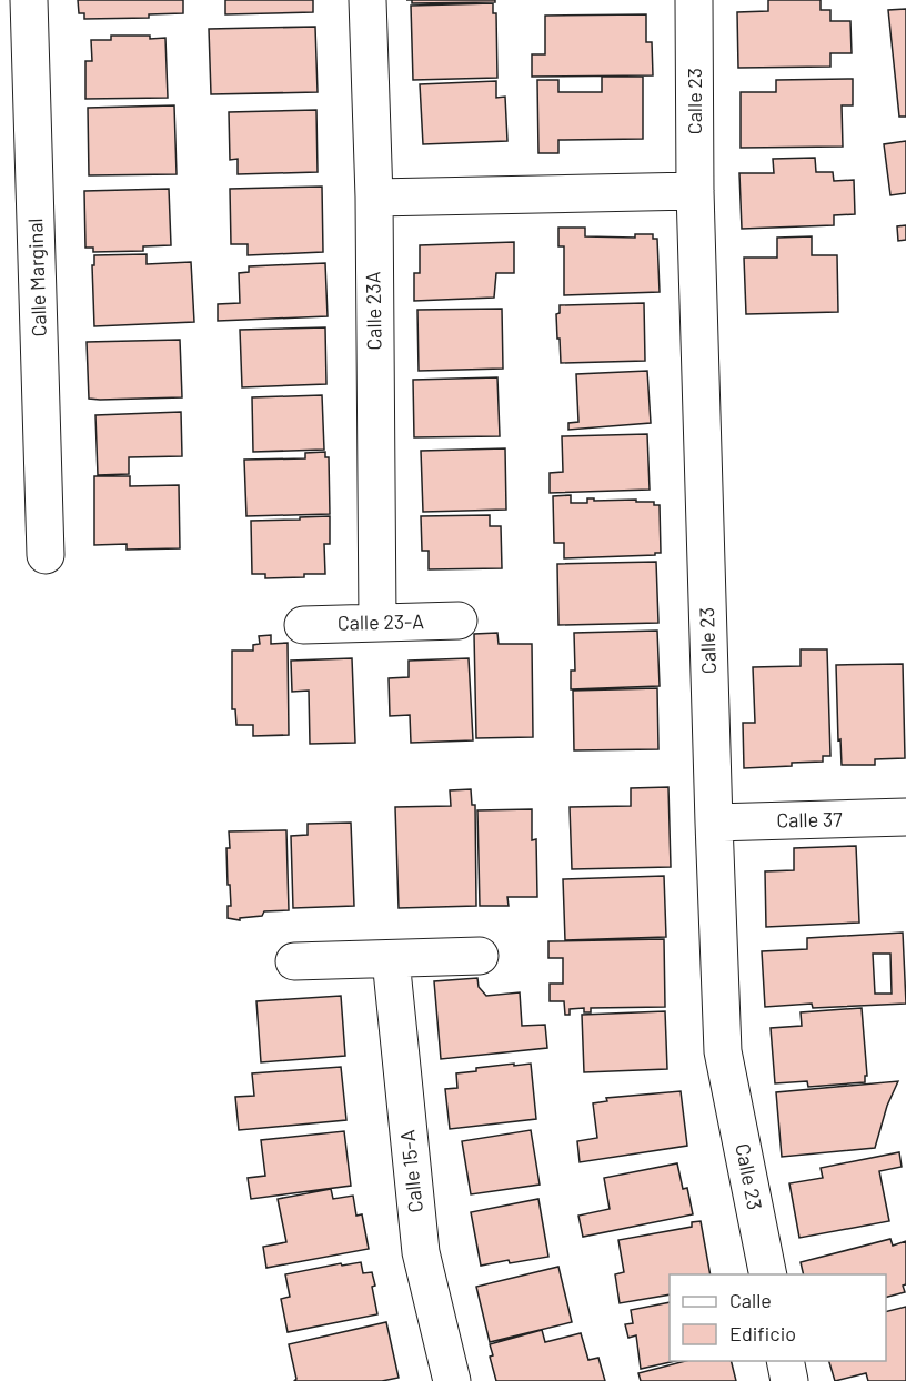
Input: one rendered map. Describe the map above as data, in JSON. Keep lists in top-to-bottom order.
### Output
{
  "streets": {
    "street": [
      "Calle 23",
      "Calle Marginal",
      "Calle 23A",
      "Calle 23-A",
      "Calle 37",
      "Calle 15-A"
    ]
  },
  "crossings": [
    ["Calle 23", "Calle 37"],
    ["Calle 23A", "Calle 23-A"]
  ],
  "legend": ["Calle", "Edificio"]
}
